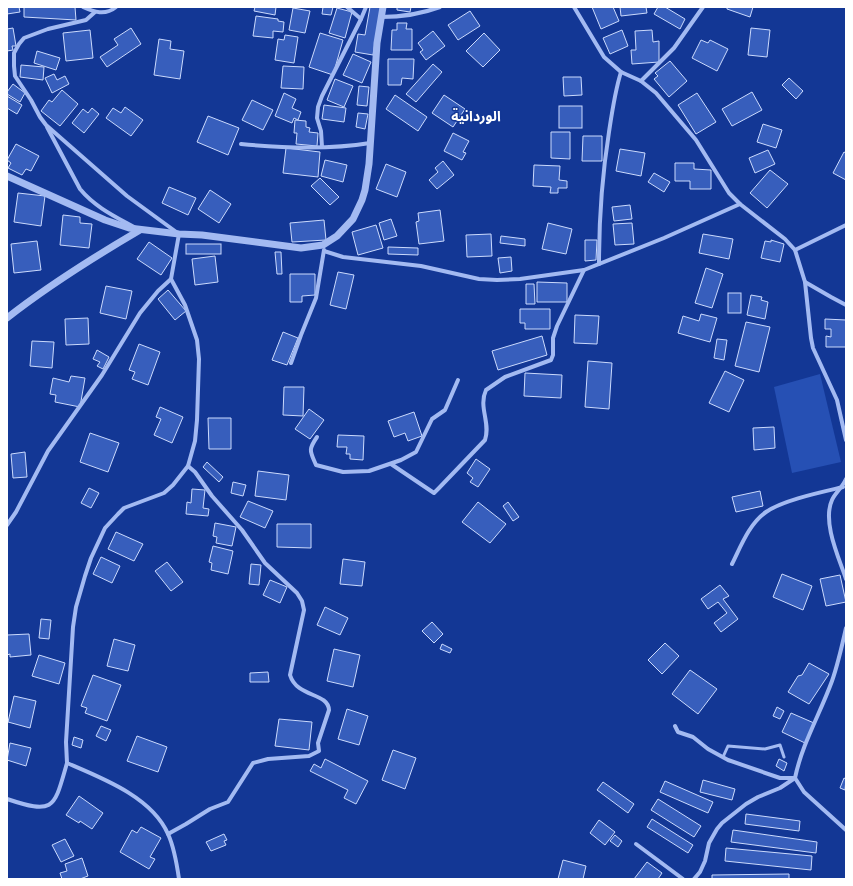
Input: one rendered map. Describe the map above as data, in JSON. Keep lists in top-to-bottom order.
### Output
{
  "districts": ["الوردانية"]
}
